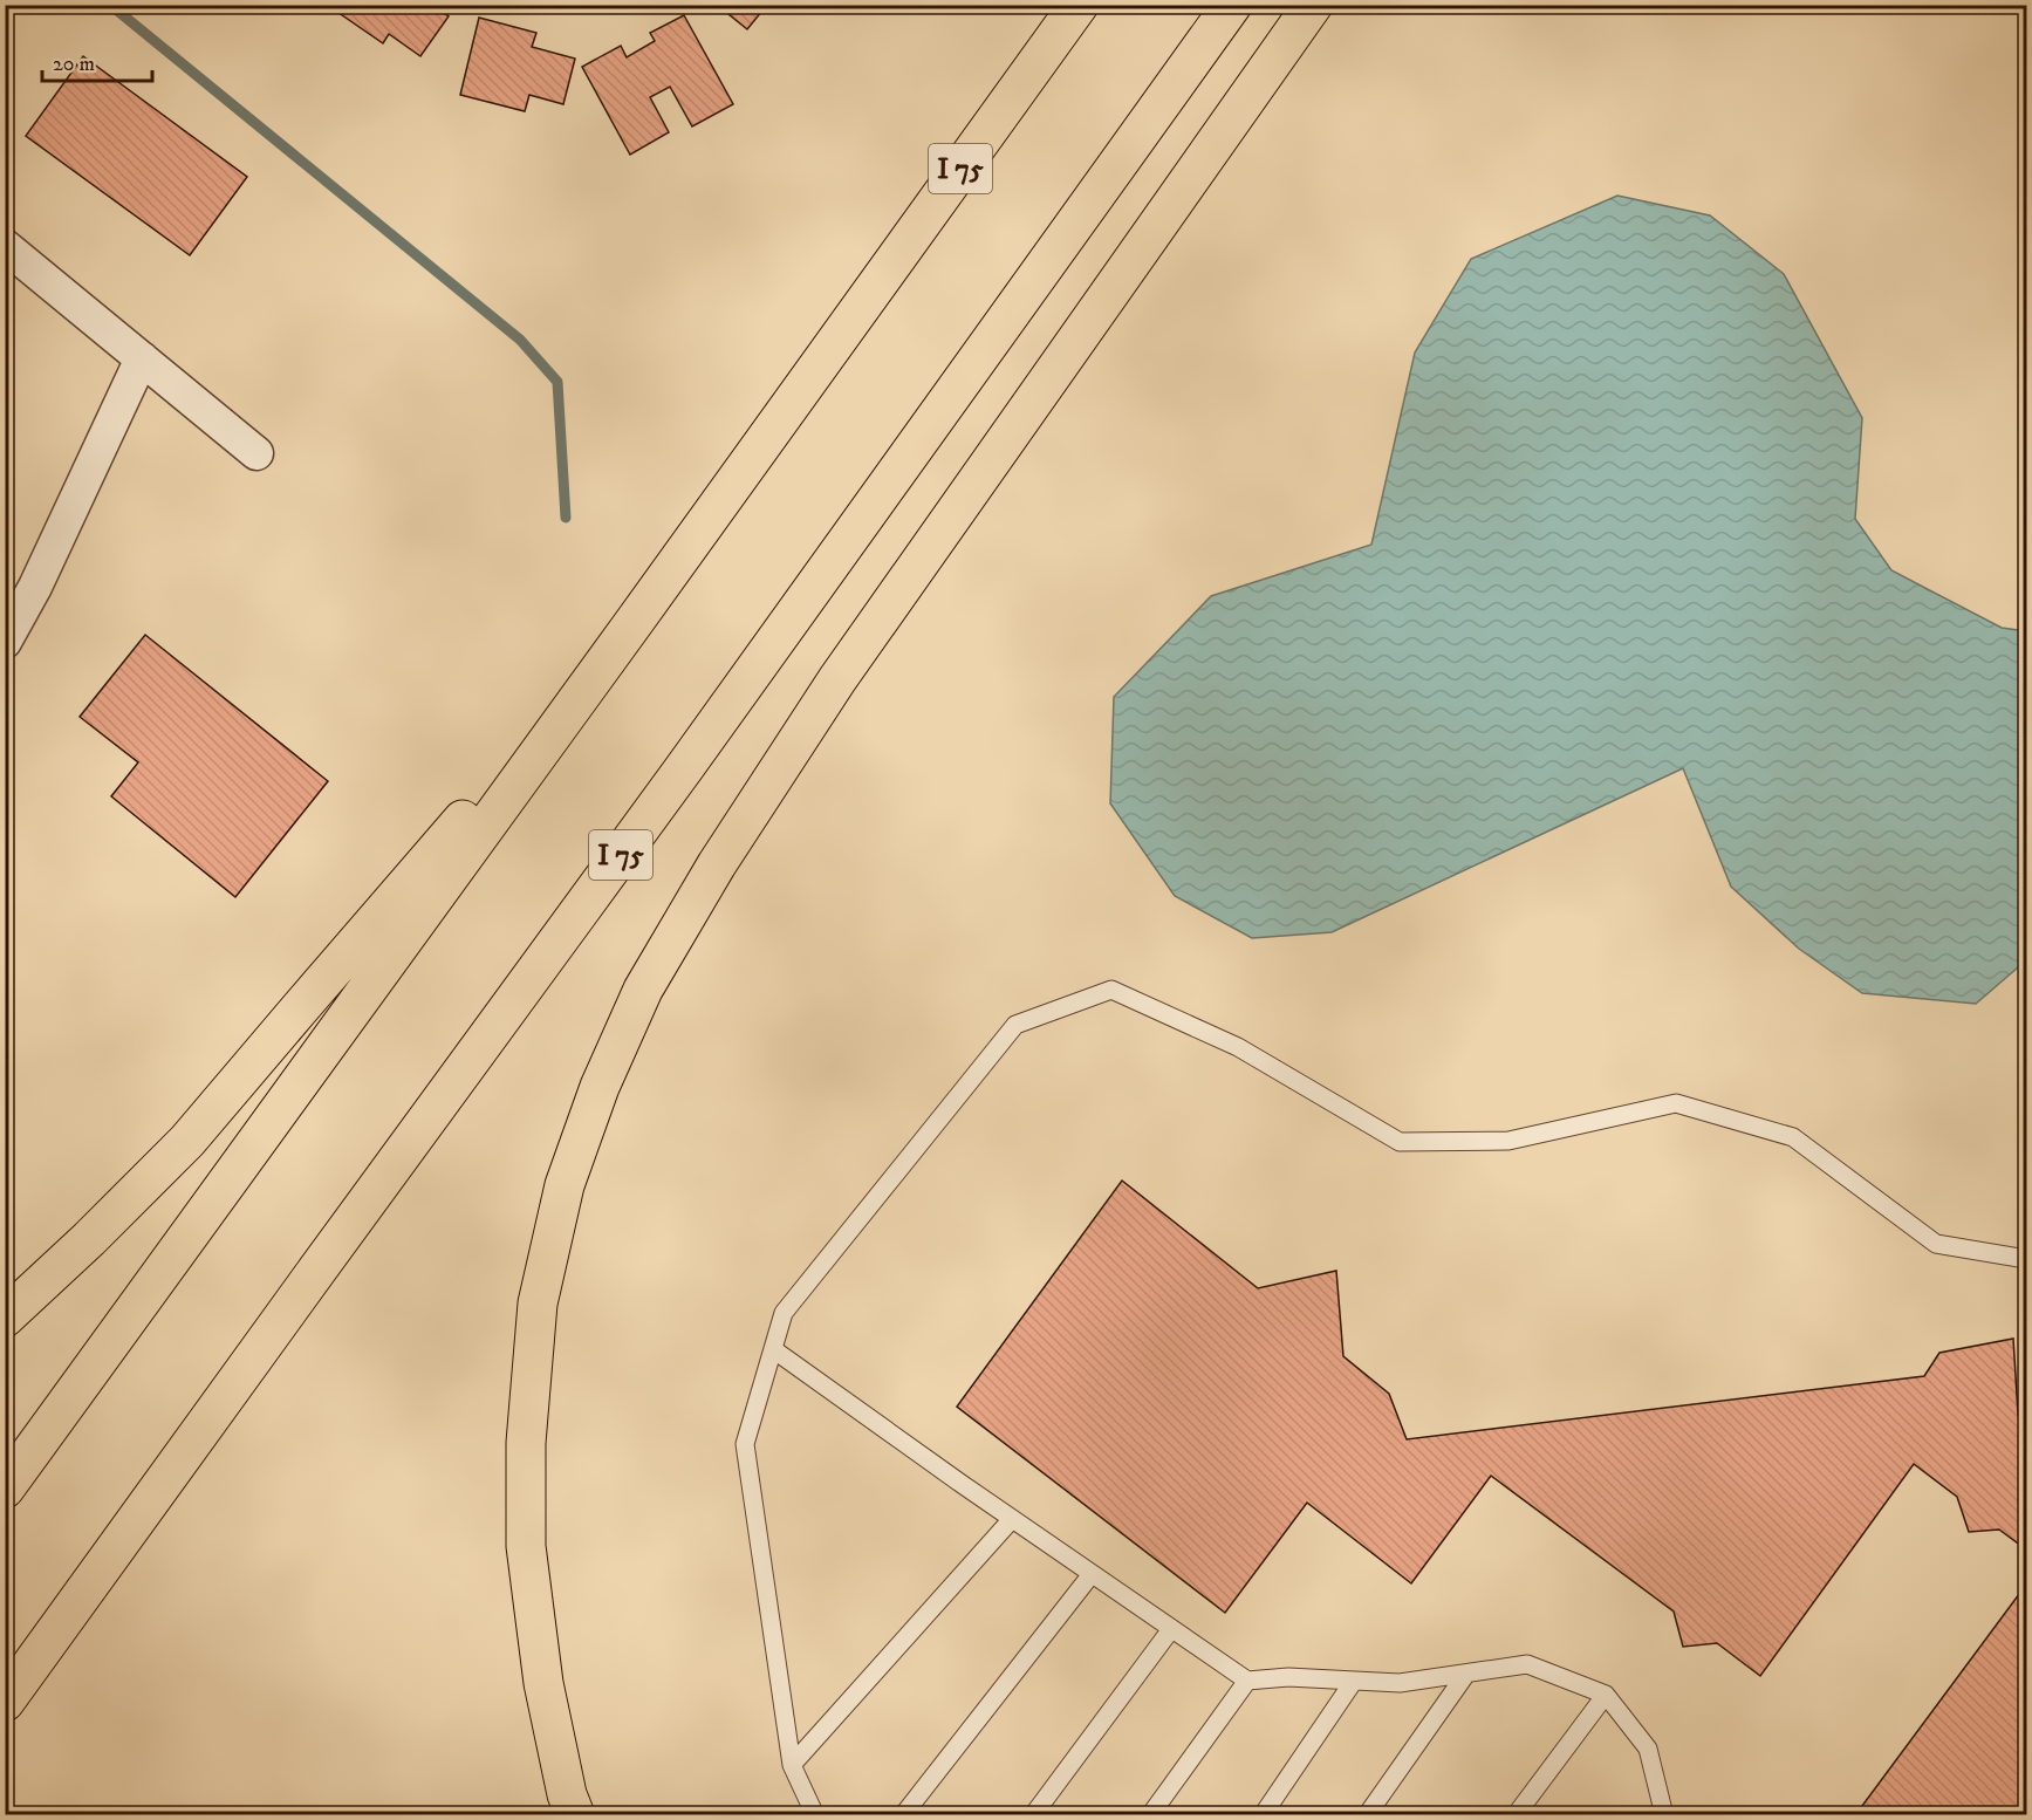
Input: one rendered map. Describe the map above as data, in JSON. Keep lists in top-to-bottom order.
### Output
{
  "streets": {
    "highway": ["I 75"]
  },
  "scale_bar": "20 m"
}
